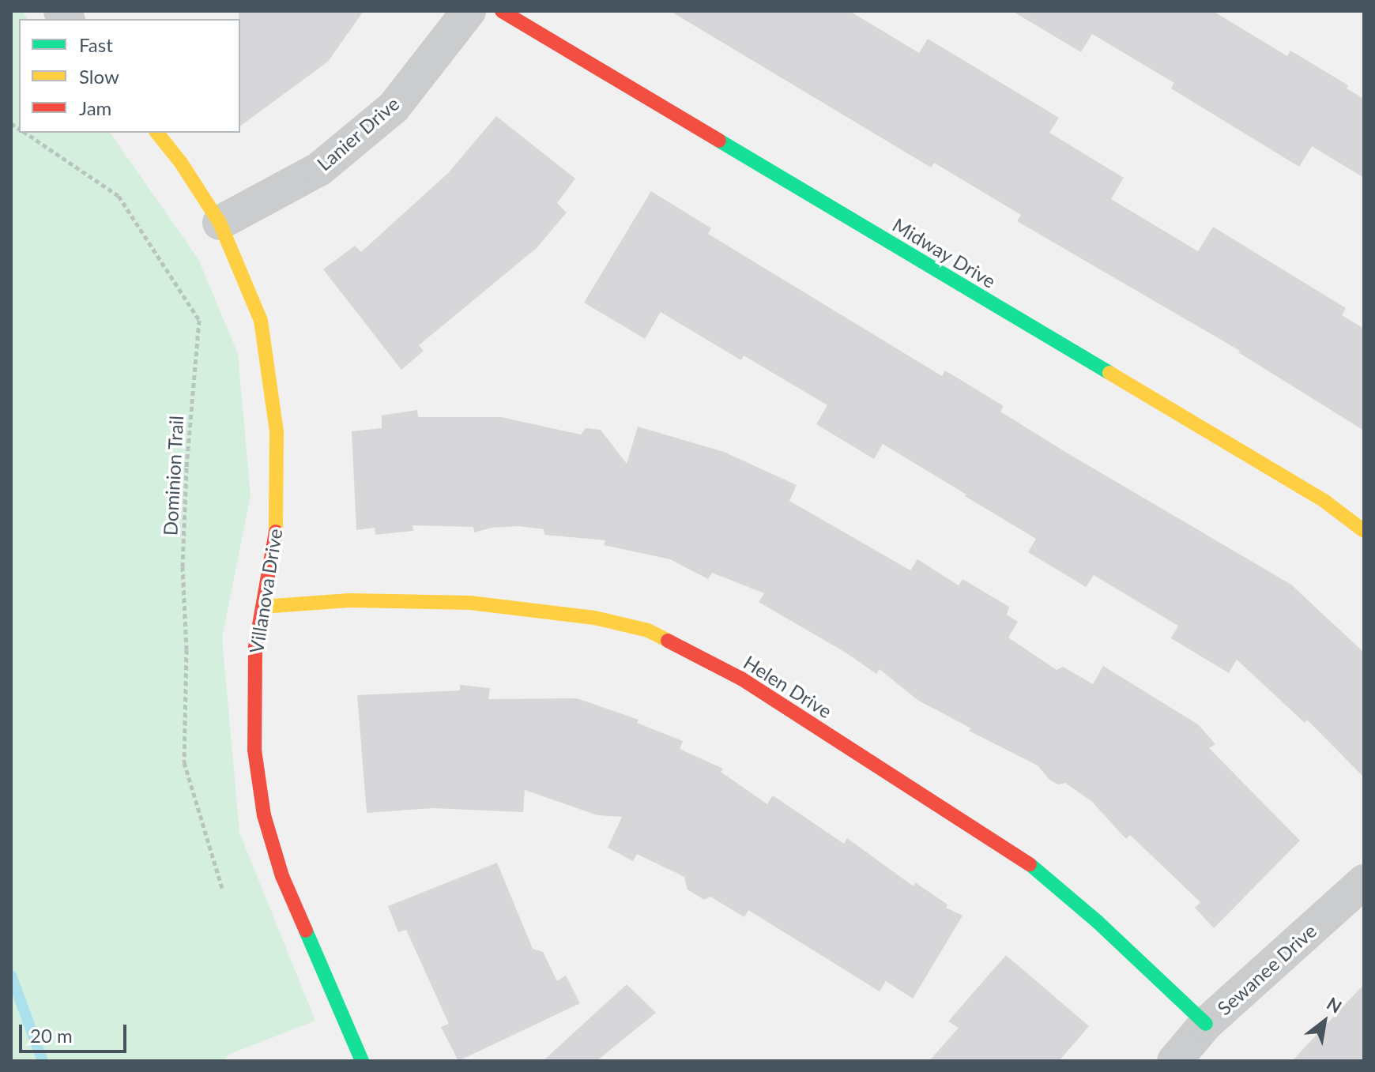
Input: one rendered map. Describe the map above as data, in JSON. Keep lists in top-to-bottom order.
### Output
{
  "streets": {
    "street": [
      "Lanier Drive",
      "Midway Drive",
      "Villanova Drive",
      "Helen Drive",
      "Sewanee Drive"
    ],
    "path": ["Dominion Trail"]
  },
  "crossings": [
    ["Lanier Drive", "Villanova Drive"],
    ["Villanova Drive", "Helen Drive"],
    ["Helen Drive", "Sewanee Drive"]
  ],
  "legend": ["Fast", "Slow", "Jam"],
  "scale_bar": "20 m",
  "north": "top right"
}
